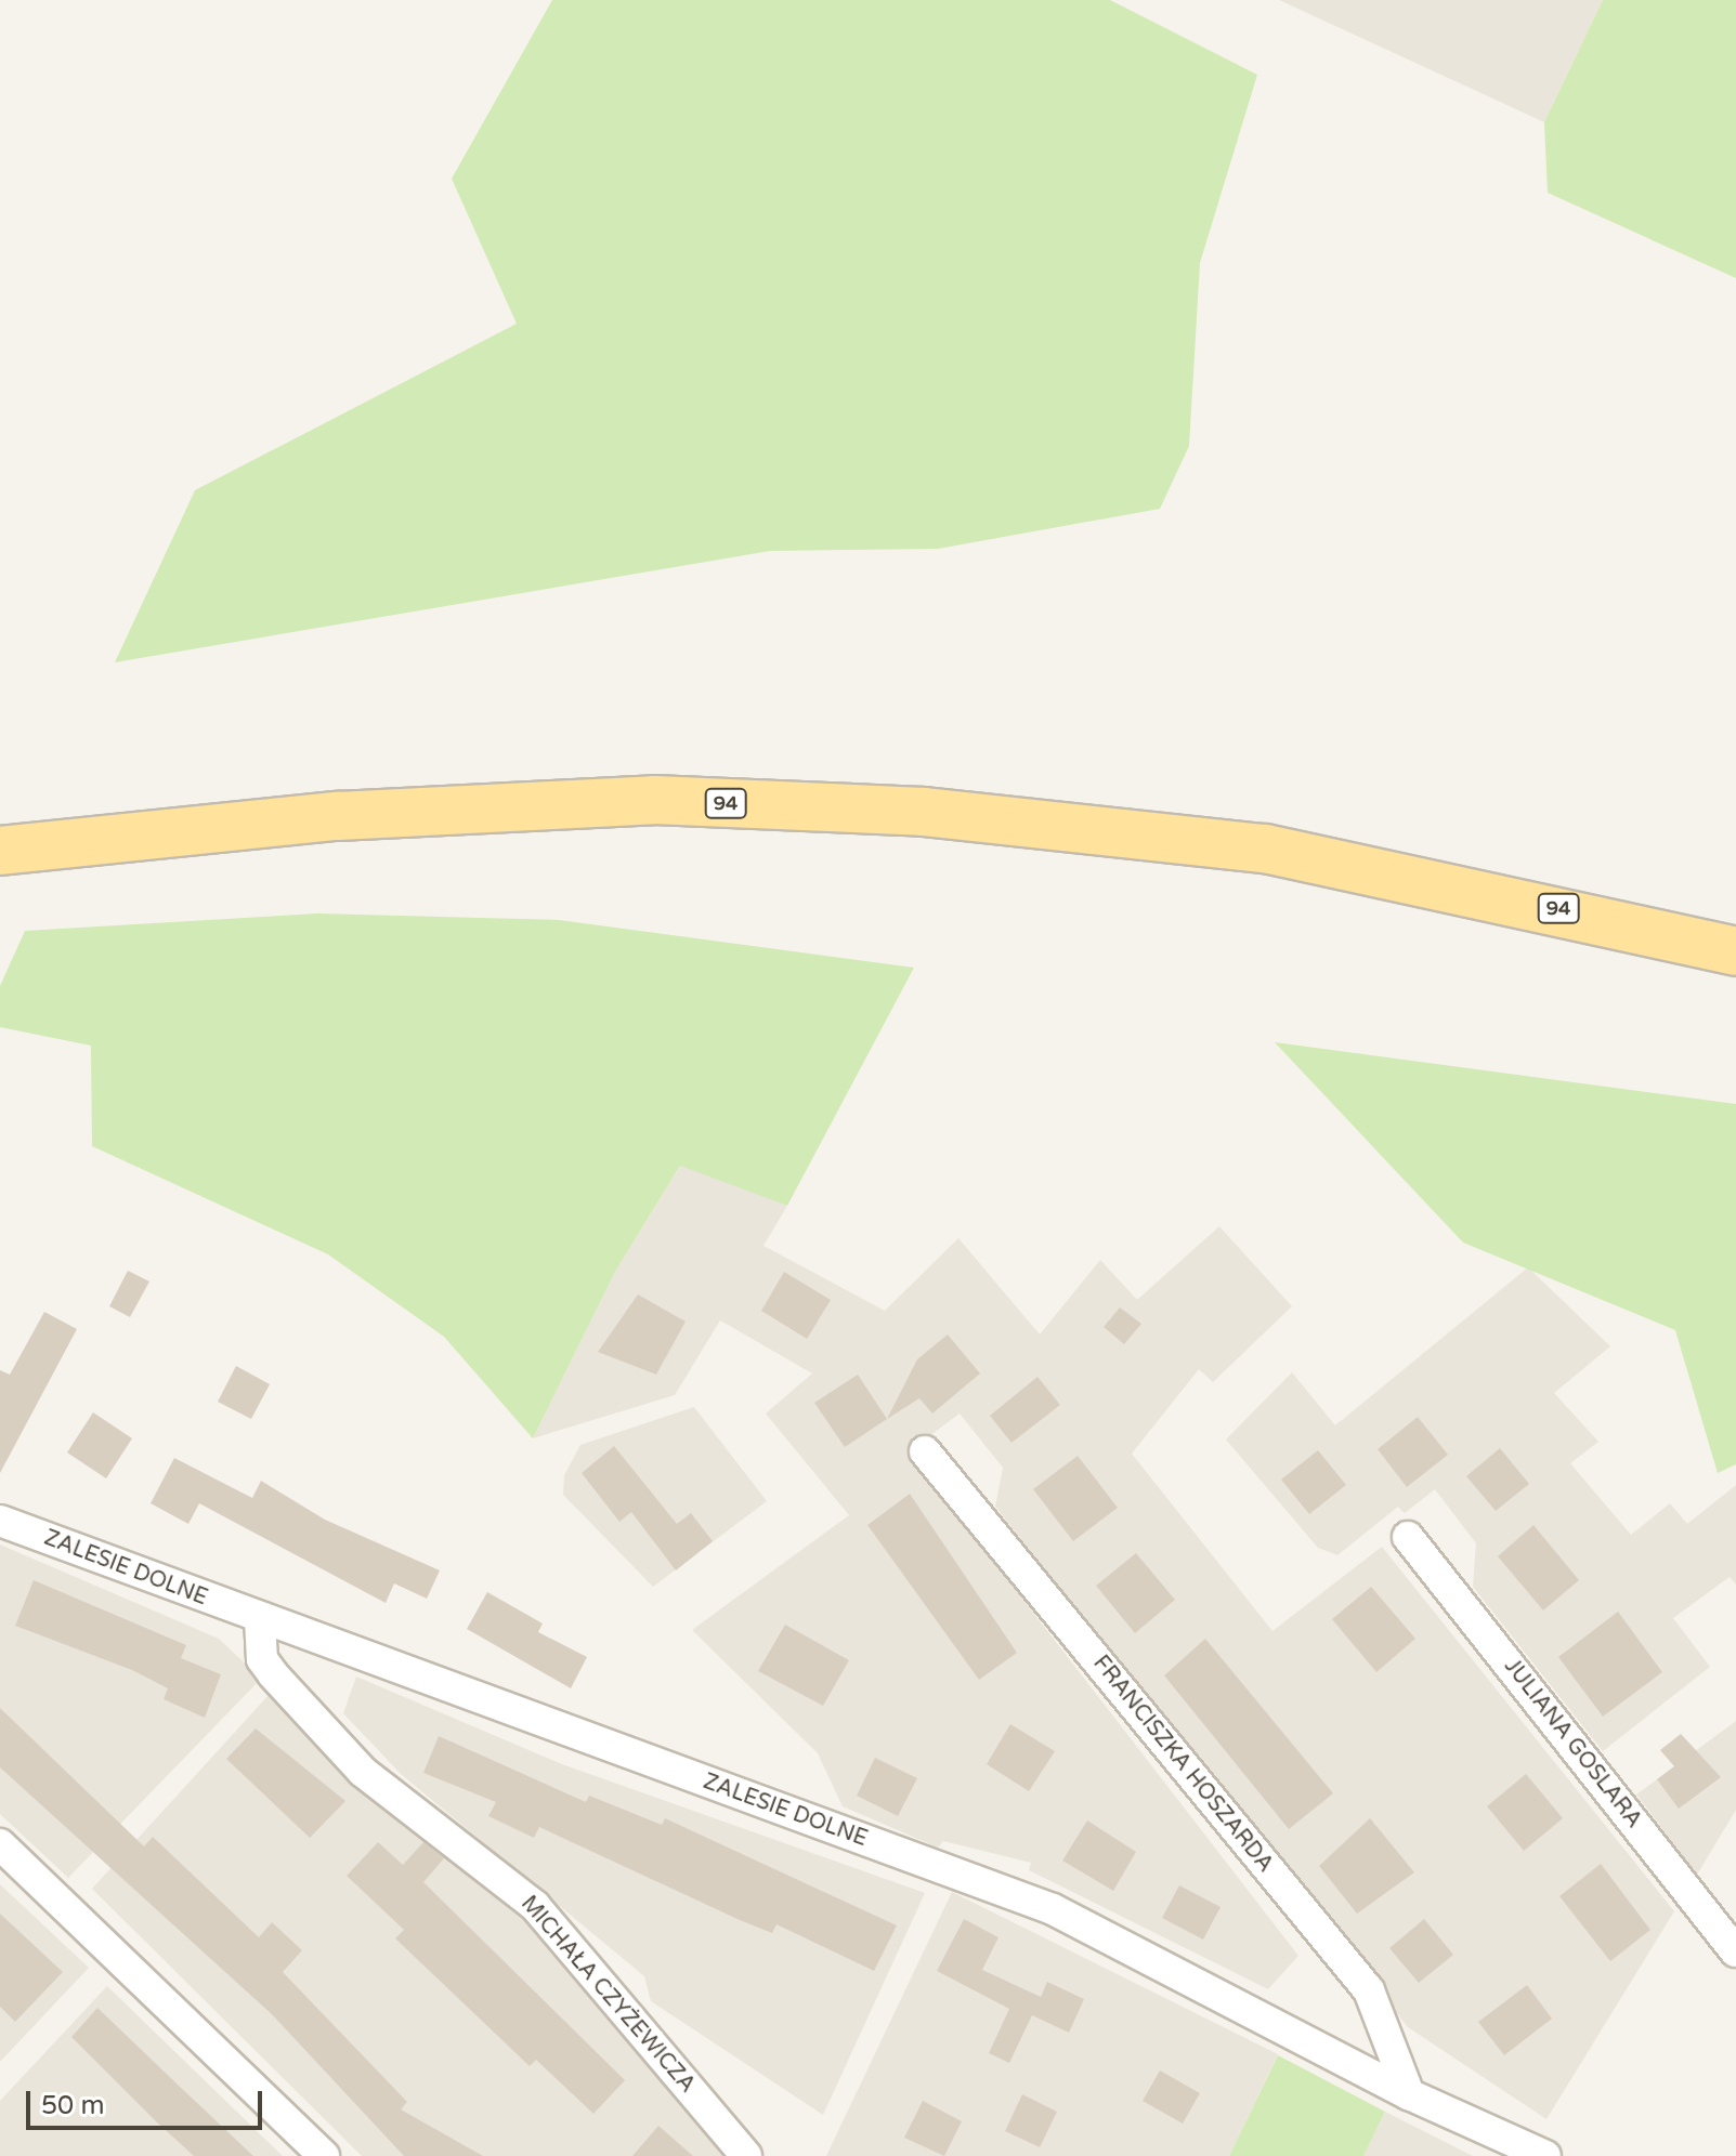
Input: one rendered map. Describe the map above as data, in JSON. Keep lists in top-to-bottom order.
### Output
{
  "streets": {
    "main road": ["94"],
    "street": [
      "ZALESIE DOLNE",
      "JULIANA GOSLARA",
      "FRANCISZKA HOSZARDA",
      "MICHAŁA CZYŻEWICZA"
    ]
  },
  "crossings": [
    ["ZALESIE DOLNE", "FRANCISZKA HOSZARDA"],
    ["ZALESIE DOLNE", "MICHAŁA CZYŻEWICZA"]
  ],
  "scale_bar": "50 m"
}
